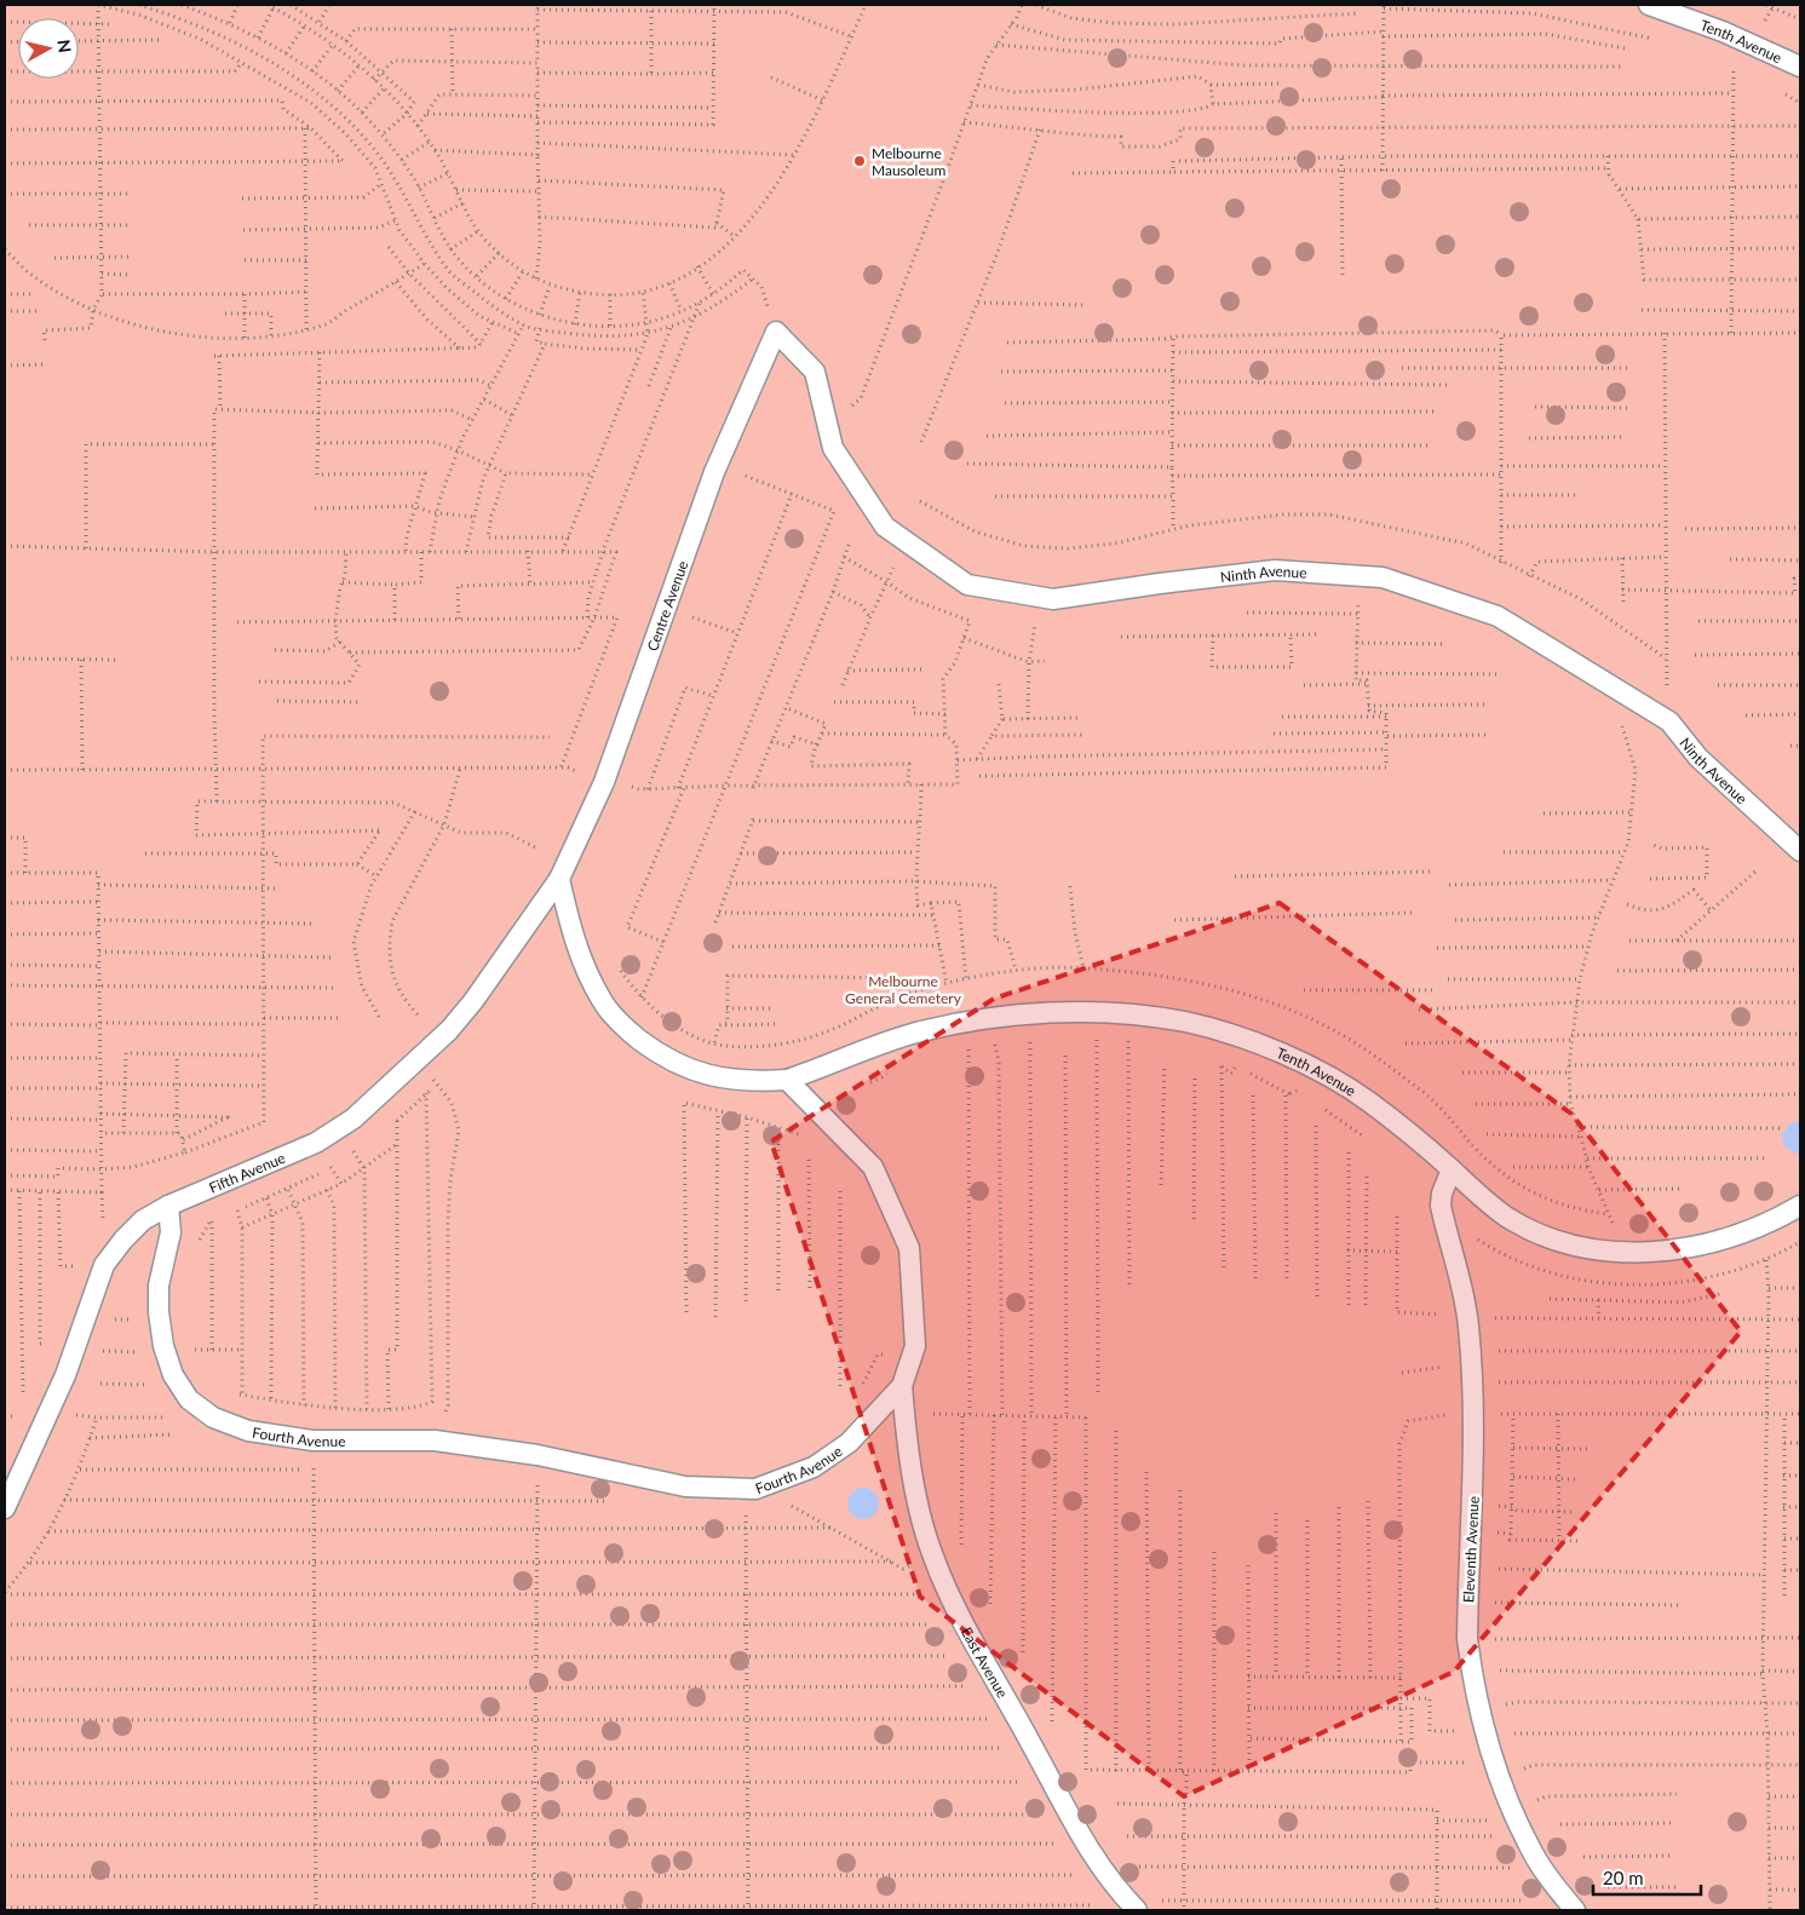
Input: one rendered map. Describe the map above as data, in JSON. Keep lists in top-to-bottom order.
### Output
{
  "streets": {
    "lane": [
      "Tenth Avenue",
      "Ninth Avenue",
      "Centre Avenue",
      "Fifth Avenue",
      "Fourth Avenue",
      "Eleventh Avenue",
      "East Avenue"
    ]
  },
  "crossings": [
    ["Tenth Avenue", "Fourth Avenue"],
    ["Tenth Avenue", "Eleventh Avenue"],
    ["Ninth Avenue", "Centre Avenue"],
    ["Centre Avenue", "Fifth Avenue"],
    ["Fifth Avenue", "Fourth Avenue"],
    ["Fourth Avenue", "East Avenue"]
  ],
  "parks": ["Melbourne General Cemetery"],
  "places": ["Melbourne Mausoleum"],
  "scale_bar": "20 m",
  "north": "right"
}
